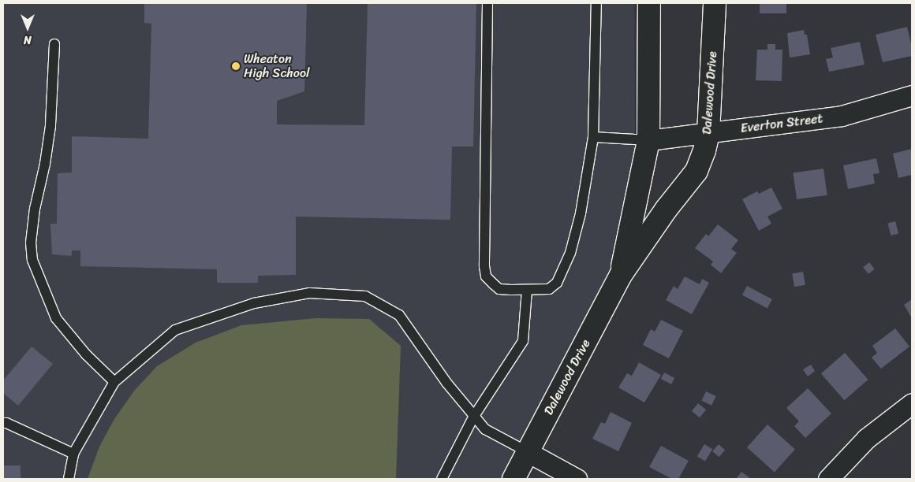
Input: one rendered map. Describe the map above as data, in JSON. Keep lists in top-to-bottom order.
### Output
{
  "streets": {
    "street": ["Dalewood Drive", "Everton Street"]
  },
  "crossings": [
    ["Dalewood Drive", "Everton Street"]
  ],
  "places": ["Wheaton High School"],
  "north": "bottom"
}
